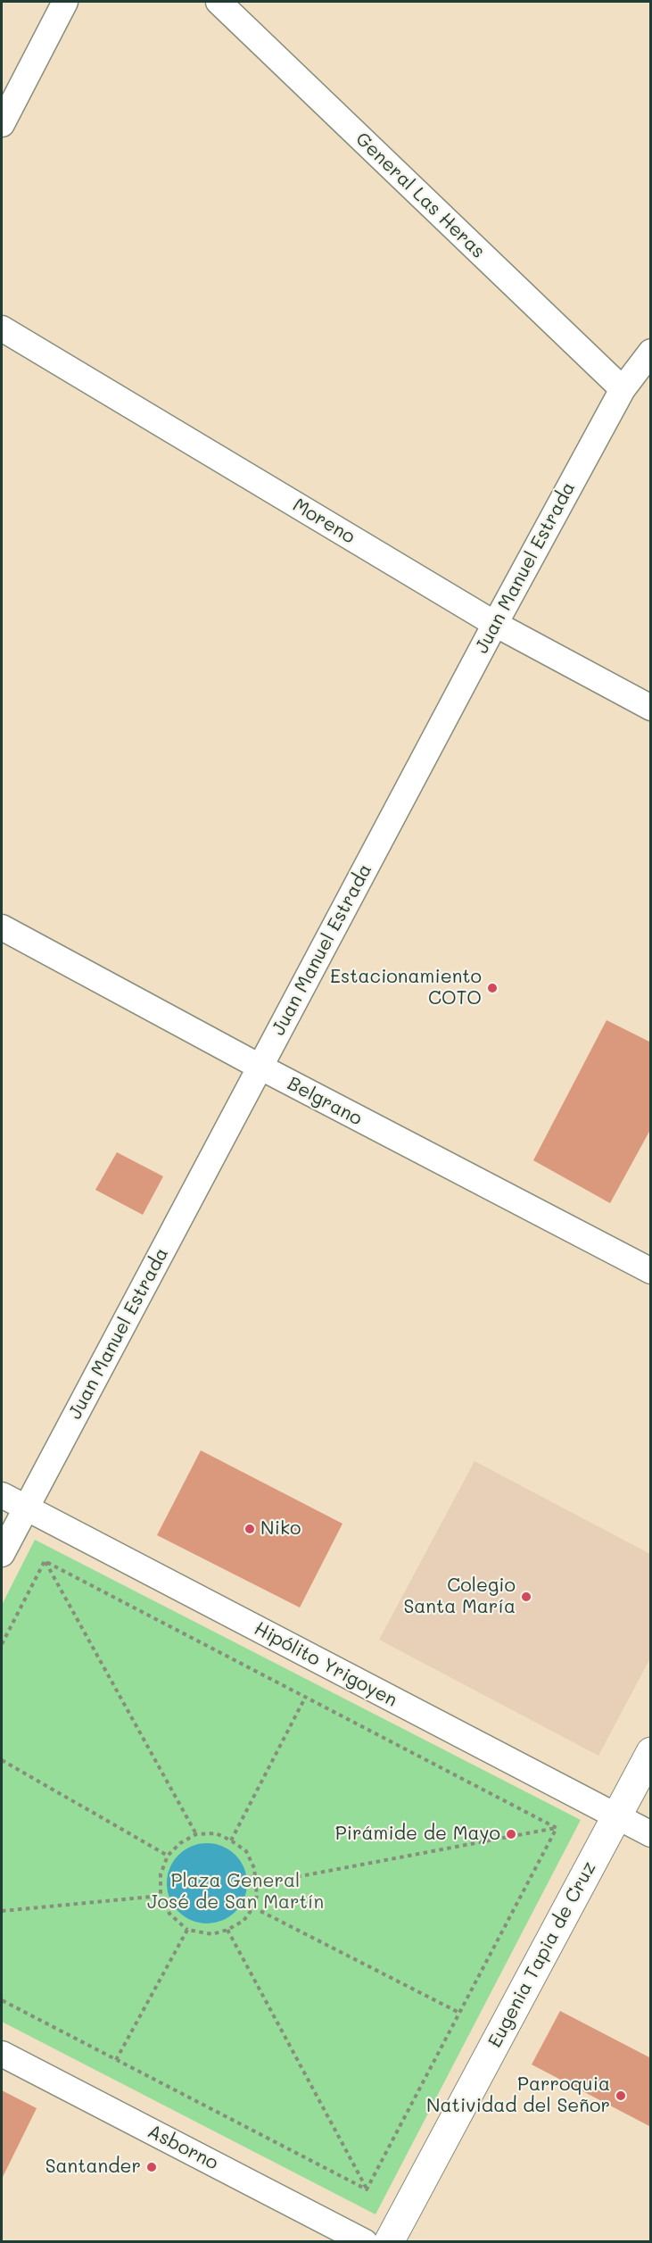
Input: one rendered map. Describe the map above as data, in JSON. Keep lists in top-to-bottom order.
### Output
{
  "streets": {
    "street": [
      "General Las Heras",
      "Moreno",
      "Juan Manuel Estrada",
      "Belgrano",
      "Hipólito Yrigoyen",
      "Eugenia Tapia de Cruz",
      "Asborno"
    ]
  },
  "crossings": [
    ["General Las Heras", "Juan Manuel Estrada"],
    ["Moreno", "Juan Manuel Estrada"],
    ["Juan Manuel Estrada", "Belgrano"],
    ["Juan Manuel Estrada", "Hipólito Yrigoyen"],
    ["Hipólito Yrigoyen", "Eugenia Tapia de Cruz"]
  ],
  "parks": ["Plaza General José de San Martín"],
  "places": [
    "Estacionamiento COTO",
    "Niko",
    "Colegio Santa María",
    "Pirámide de Mayo",
    "Parroquia Natividad del Señor",
    "Santander"
  ]
}
